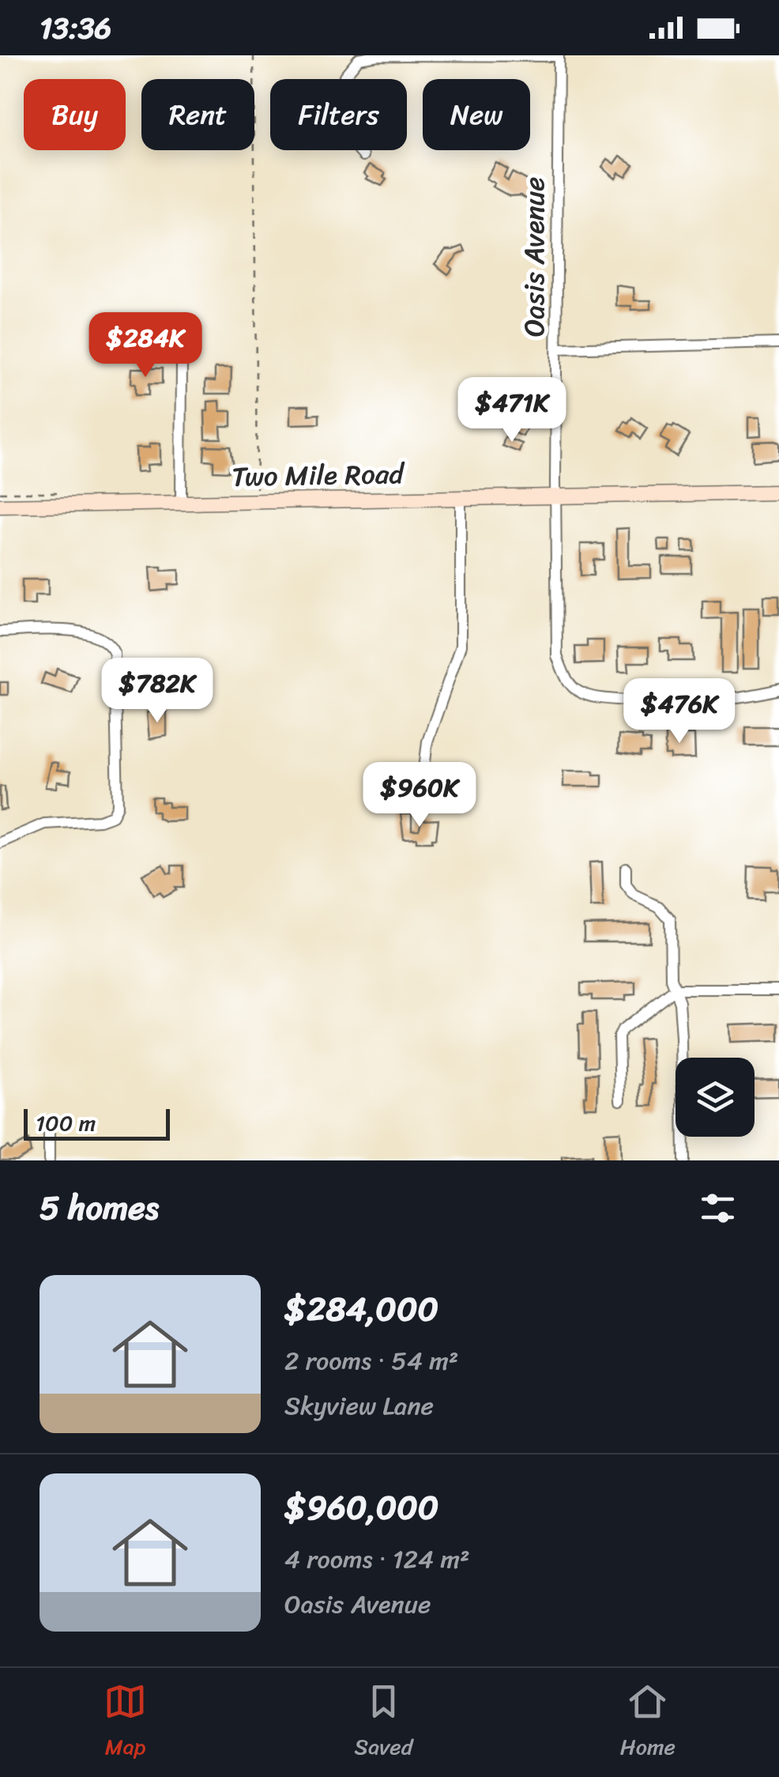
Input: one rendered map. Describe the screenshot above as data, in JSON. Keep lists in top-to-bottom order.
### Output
{
  "streets": {
    "main road": ["Two Mile Road"],
    "street": ["Oasis Avenue"]
  },
  "crossings": [
    ["Oasis Avenue", "Two Mile Road"]
  ],
  "scale_bar": "100 m",
  "page": {
    "status": "13:36",
    "chip": [
      "Buy",
      "Rent",
      "Filters",
      "New"
    ],
    "price": [
      "$284K",
      "$471K",
      "$782K",
      "$476K",
      "$960K"
    ],
    "scale": "100 m",
    "heading": "5 homes",
    "list": [
      {
        "name": "$284,000",
        "note": "2 rooms · 54 m² · Skyview Lane"
      },
      {
        "name": "$960,000",
        "note": "4 rooms · 124 m² · Oasis Avenue"
      }
    ],
    "tabs": ["Map", "Saved", "Home"]
  }
}
